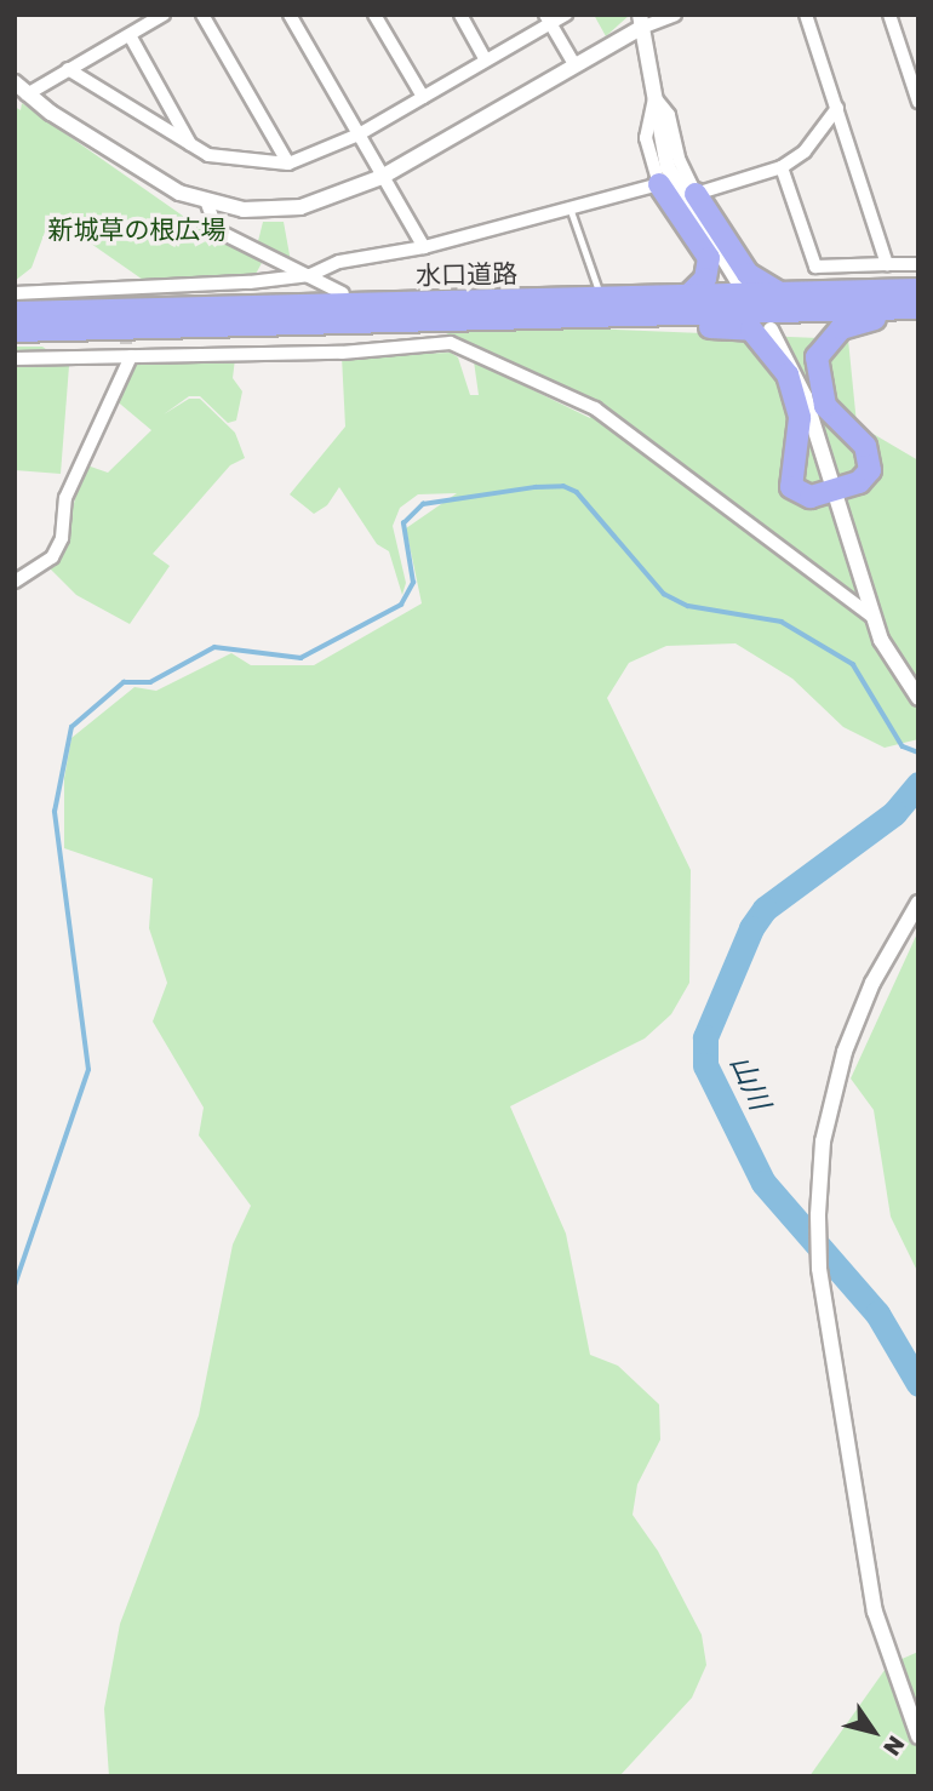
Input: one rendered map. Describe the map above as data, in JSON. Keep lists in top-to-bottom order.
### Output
{
  "streets": {
    "highway": ["水口道路"]
  },
  "water": ["山川"],
  "parks": ["新城草の根広場"],
  "north": "bottom right"
}
